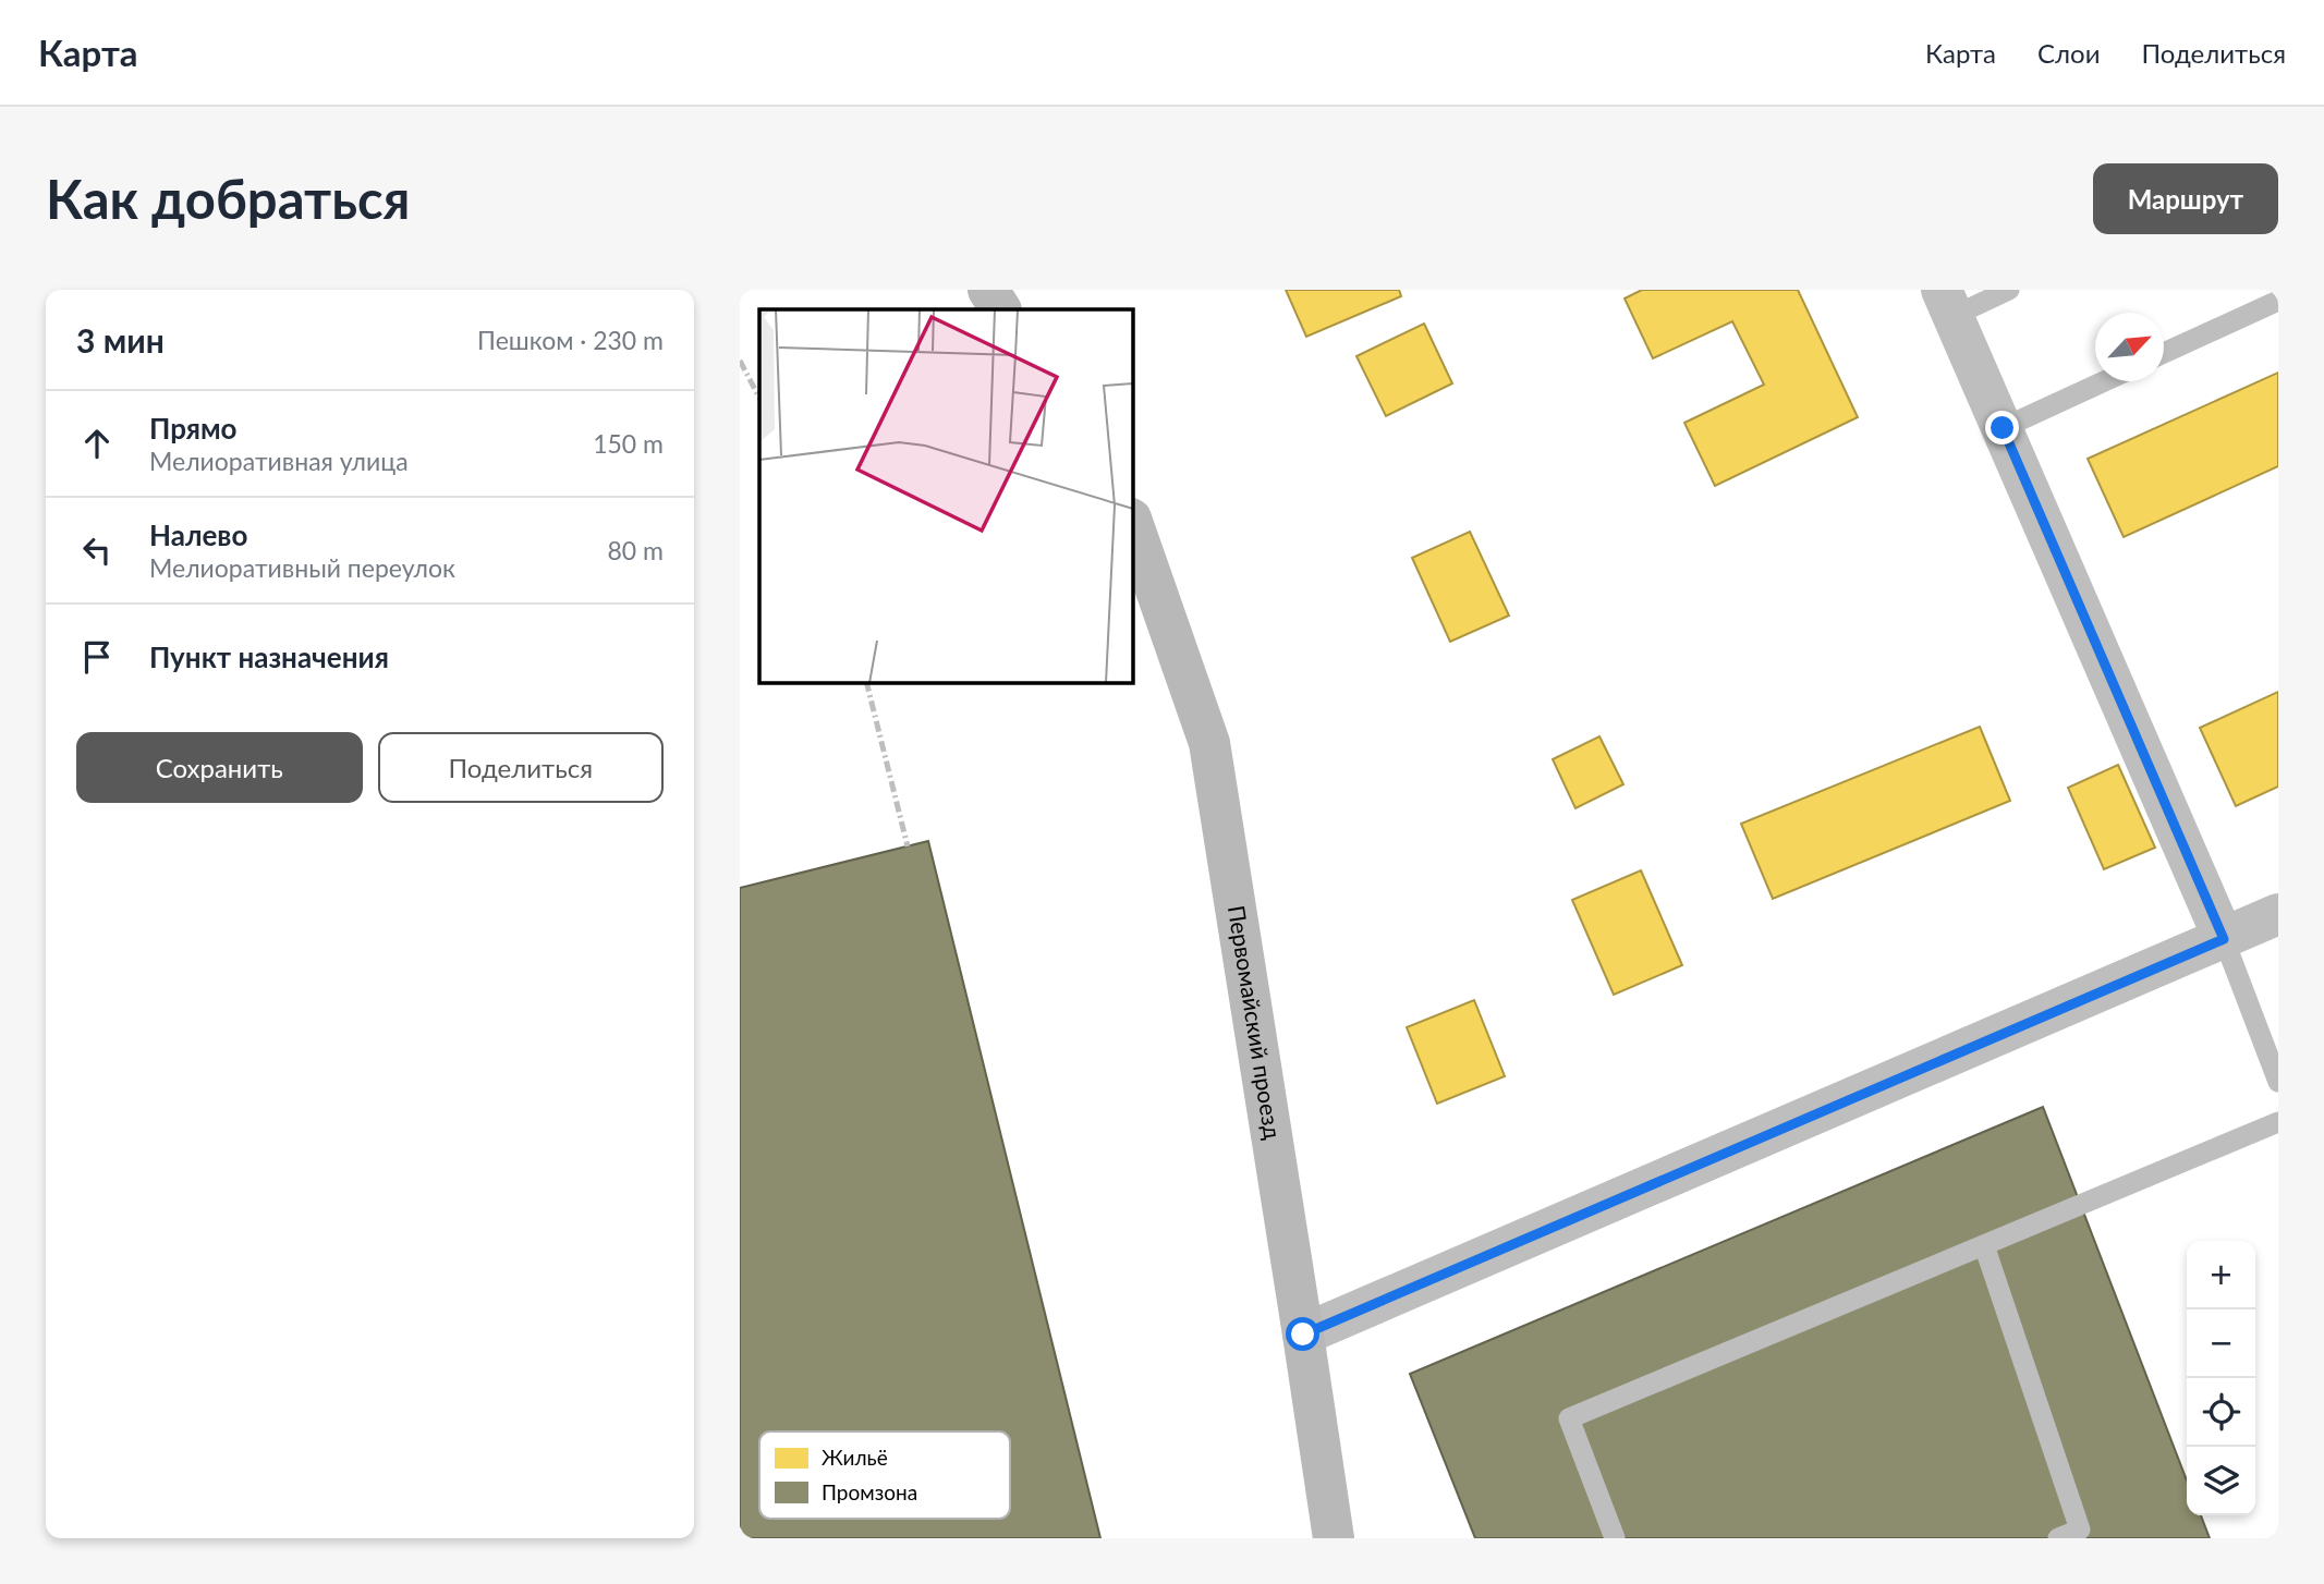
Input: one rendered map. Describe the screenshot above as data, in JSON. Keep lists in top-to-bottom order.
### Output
{
  "streets": {
    "main road": ["Первомайский проезд"]
  },
  "legend": ["Жильё", "Промзона"],
  "north": "top right",
  "page": {
    "header": "Карта",
    "nav": ["Карта", "Слои", "Поделиться"],
    "buttons": [
      "Маршрут",
      ["Сохранить", "Поделиться"]
    ],
    "title": "Как добраться",
    "heading": ["3 мин", "Пешком · 230 m"],
    "list": [
      ["Прямо", "Мелиоративная улица", "150 m"],
      ["Налево", "Мелиоративный переулок", "80 m"],
      "Пункт назначения"
    ],
    "map_buttons": ["+", "−"]
  }
}
